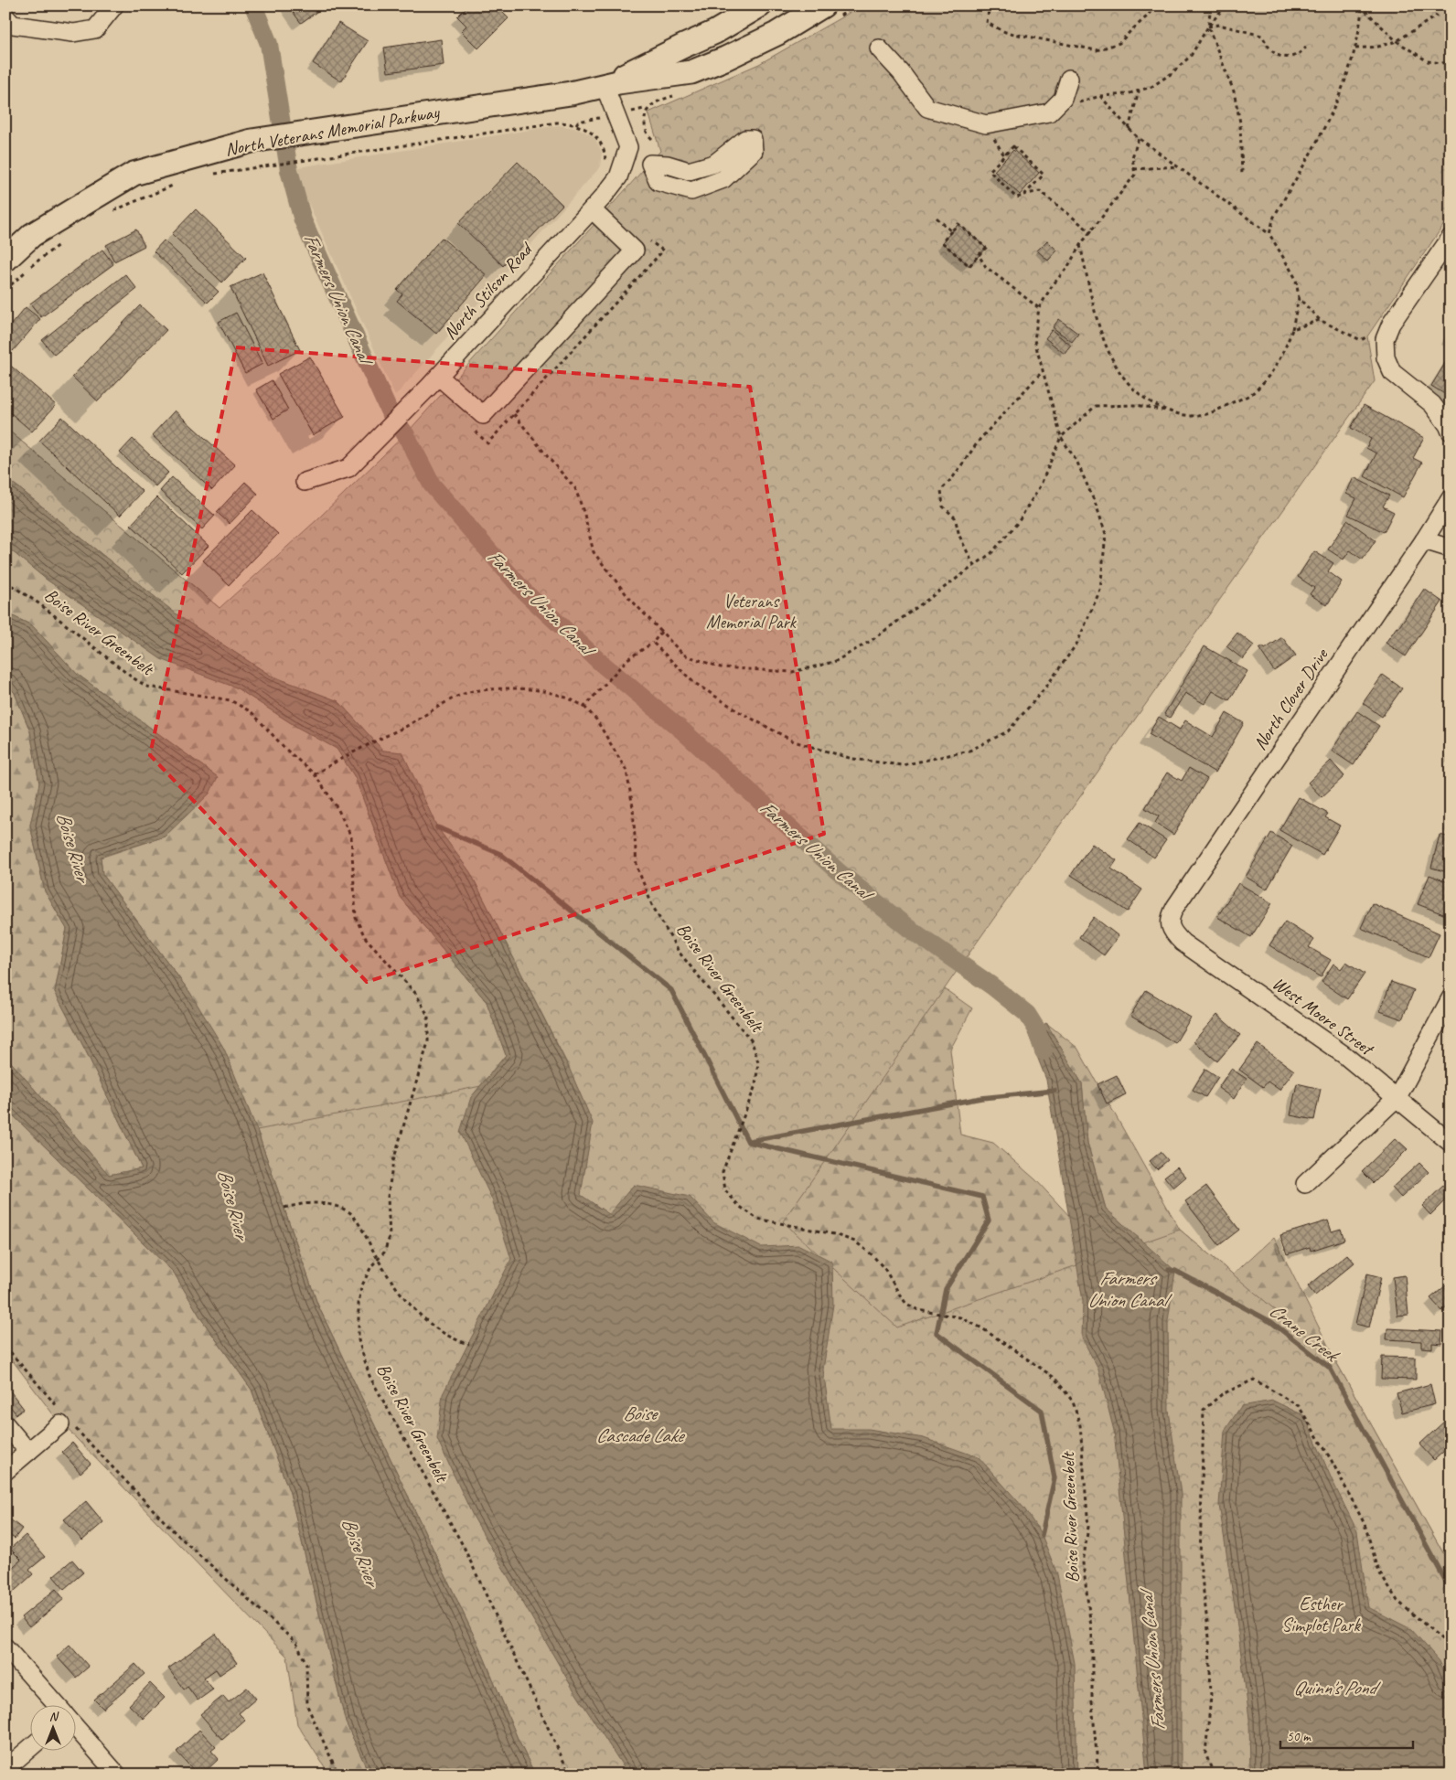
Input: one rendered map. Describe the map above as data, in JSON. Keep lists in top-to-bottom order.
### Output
{
  "streets": {
    "main road": ["North Veterans Memorial Parkway"],
    "street": ["North Stilson Road", "North Clover Drive", "West Moore Street"],
    "path": ["Boise River Greenbelt"]
  },
  "crossings": [
    ["North Clover Drive", "West Moore Street"]
  ],
  "water": [
    "Farmers Union Canal",
    "Boise River",
    "Crane Creek",
    "Boise Cascade Lake",
    "Quinn's Pond"
  ],
  "parks": ["Veterans Memorial Park", "Esther Simplot Park"],
  "scale_bar": "50 m",
  "north": "top"
}
